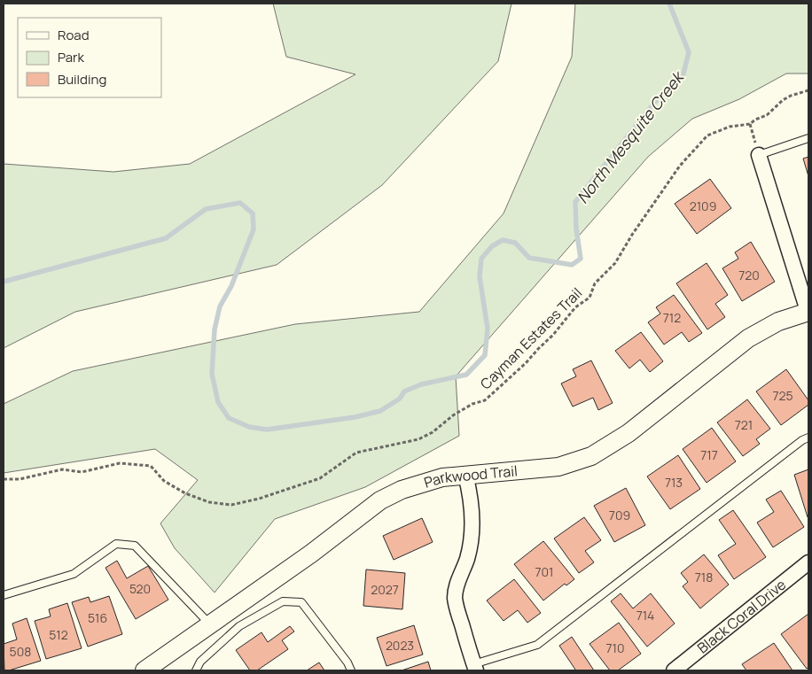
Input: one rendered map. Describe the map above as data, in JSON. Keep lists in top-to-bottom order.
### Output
{
  "streets": {
    "street": ["Parkwood Trail", "Black Coral Drive"],
    "path": ["Cayman Estates Trail"]
  },
  "water": ["North Mesquite Creek"],
  "house_numbers": [
    "2109",
    "720",
    "712",
    "725",
    "721",
    "717",
    "713",
    "709",
    "701",
    "718",
    "520",
    "2027",
    "714",
    "516",
    "512",
    "2023",
    "710",
    "508"
  ],
  "legend": ["Road", "Park", "Building"]
}
